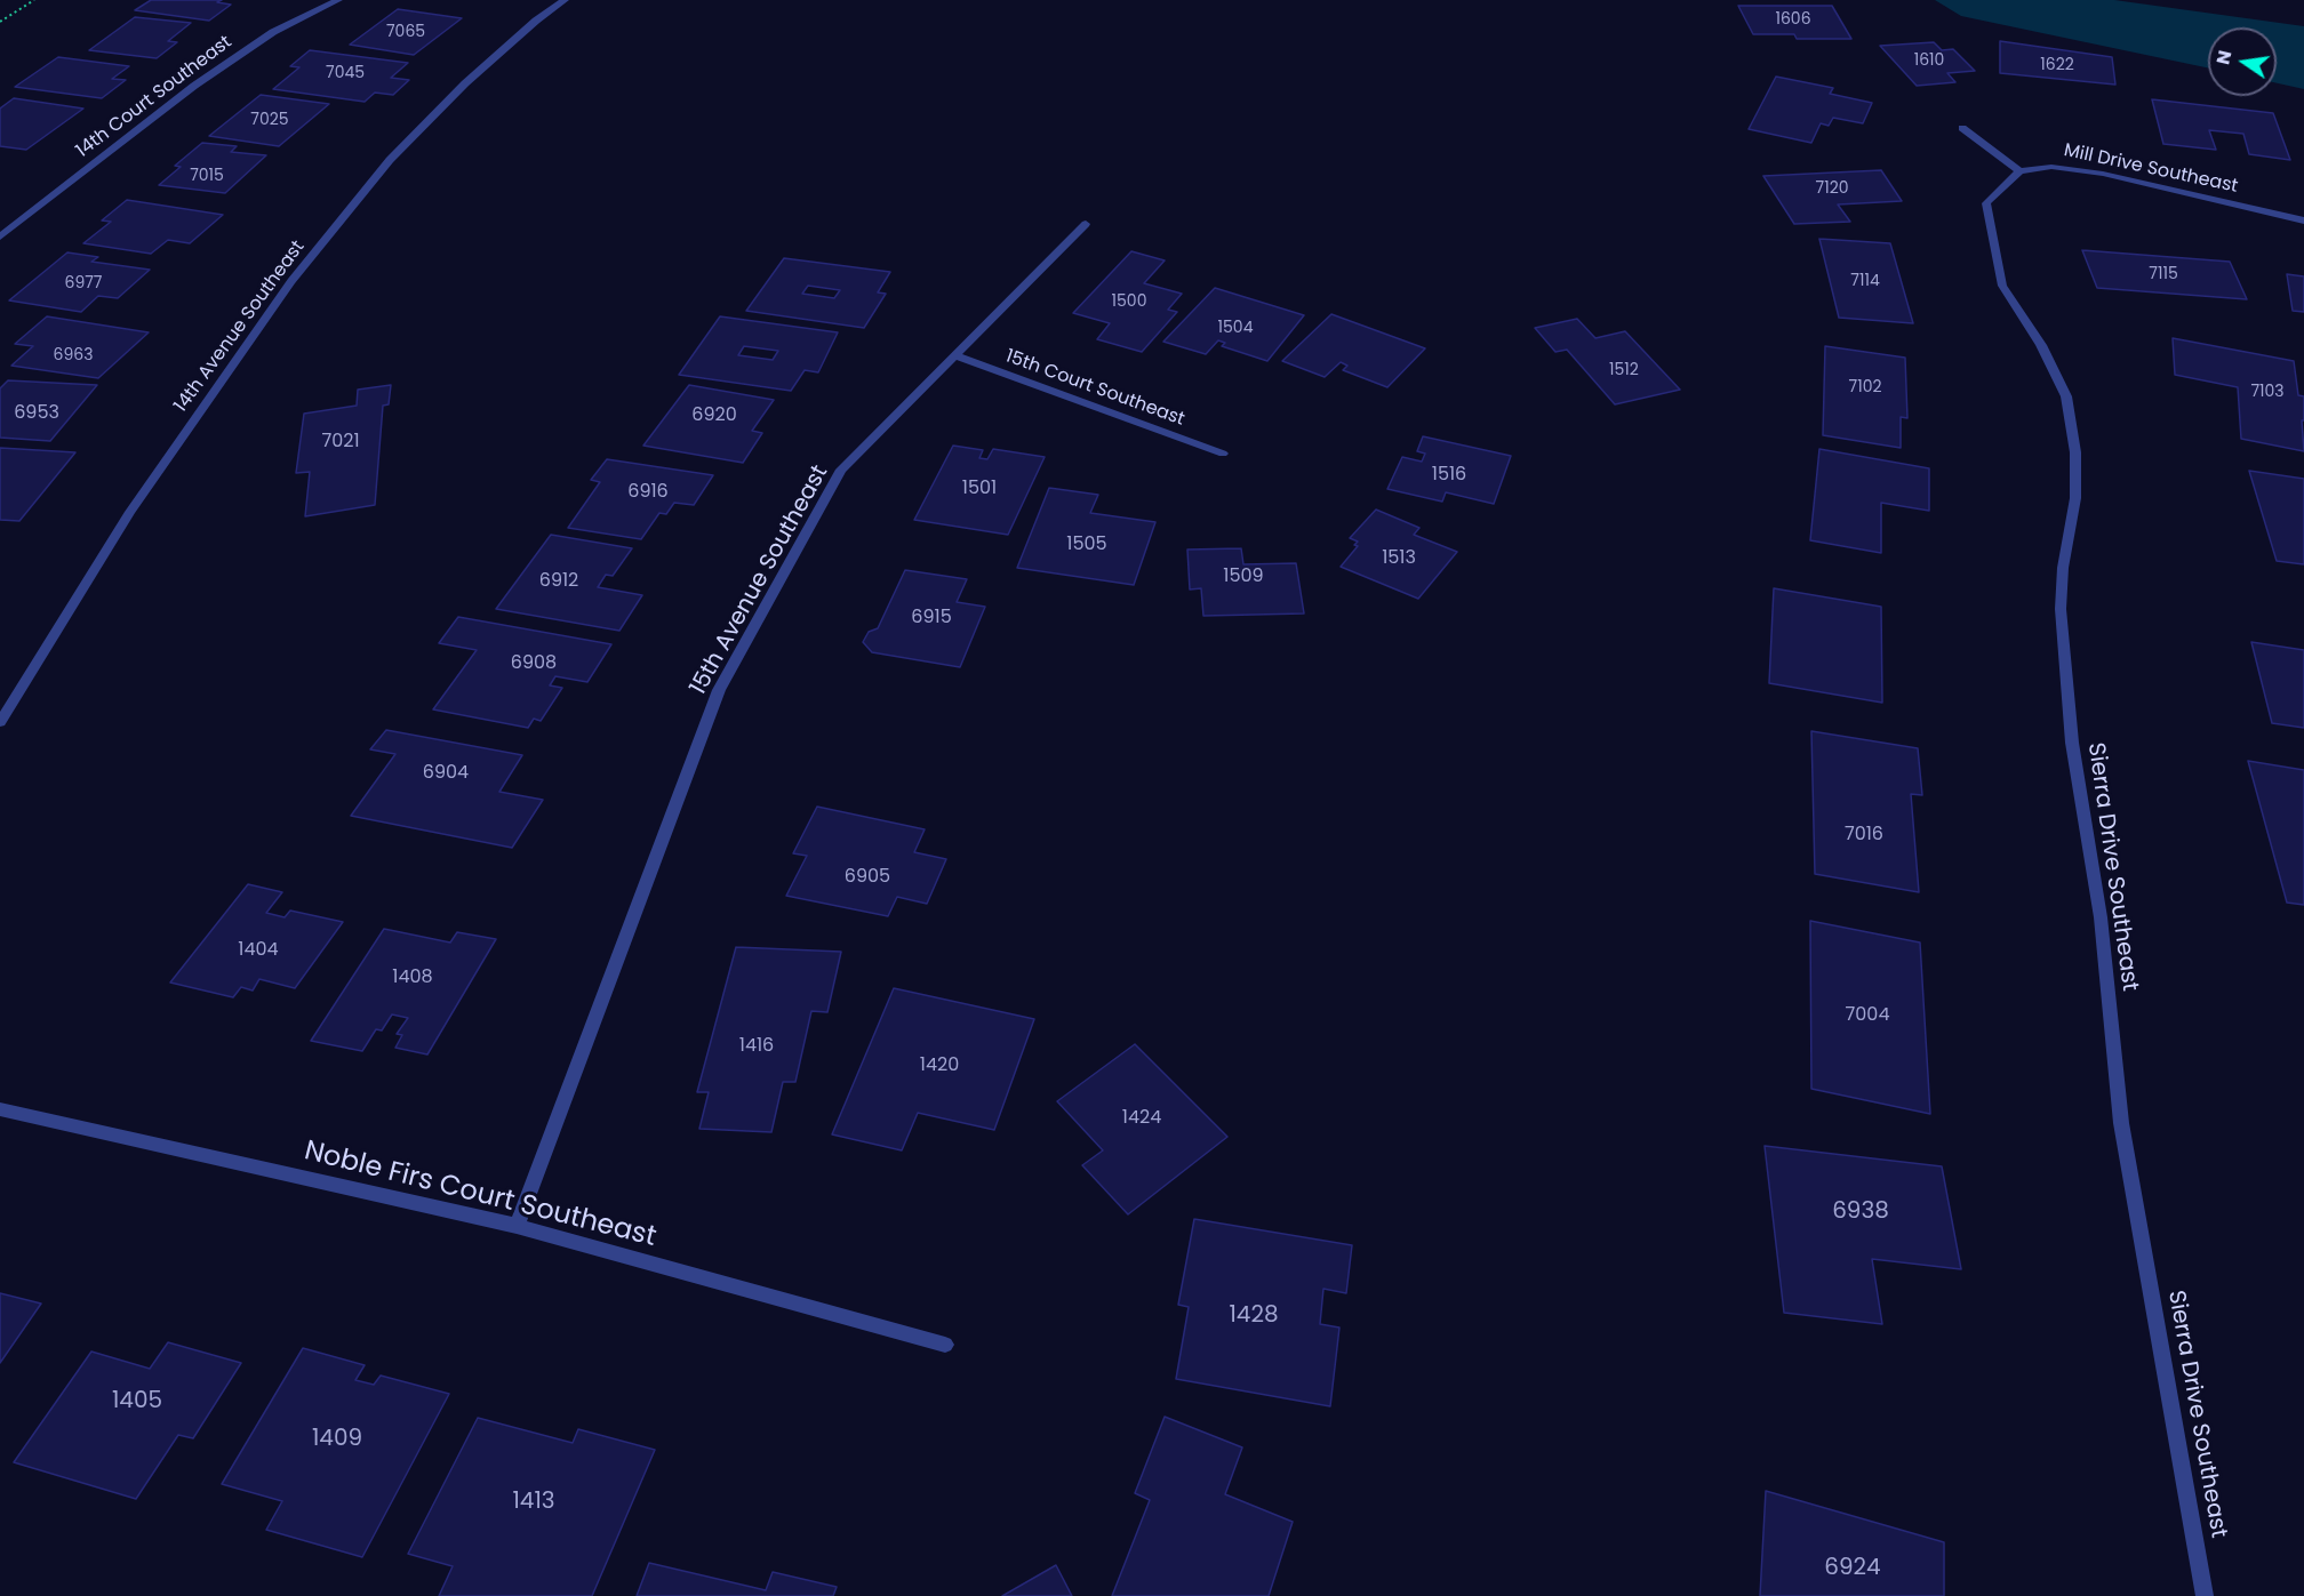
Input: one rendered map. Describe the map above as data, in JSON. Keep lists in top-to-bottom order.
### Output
{
  "streets": {
    "street": [
      "14th Court Southeast",
      "Mill Drive Southeast",
      "14th Avenue Southeast",
      "15th Court Southeast",
      "15th Avenue Southeast",
      "Sierra Drive Southeast",
      "Noble Firs Court Southeast"
    ]
  },
  "crossings": [
    ["Mill Drive Southeast", "Sierra Drive Southeast"],
    ["15th Court Southeast", "15th Avenue Southeast"],
    ["15th Avenue Southeast", "Noble Firs Court Southeast"]
  ],
  "house_numbers": [
    "1606",
    "7065",
    "1610",
    "1622",
    "7045",
    "7025",
    "7015",
    "7120",
    "7115",
    "7114",
    "6977",
    "1500",
    "1504",
    "6963",
    "1512",
    "7102",
    "7103",
    "6953",
    "6920",
    "7021",
    "1516",
    "1501",
    "6916",
    "1505",
    "1513",
    "1509",
    "6912",
    "6915",
    "6908",
    "6904",
    "7016",
    "6905",
    "1404",
    "1408",
    "7004",
    "1416",
    "1420",
    "1424",
    "6938",
    "1428",
    "1405",
    "1409",
    "1413",
    "6924"
  ],
  "north": "left"
}
